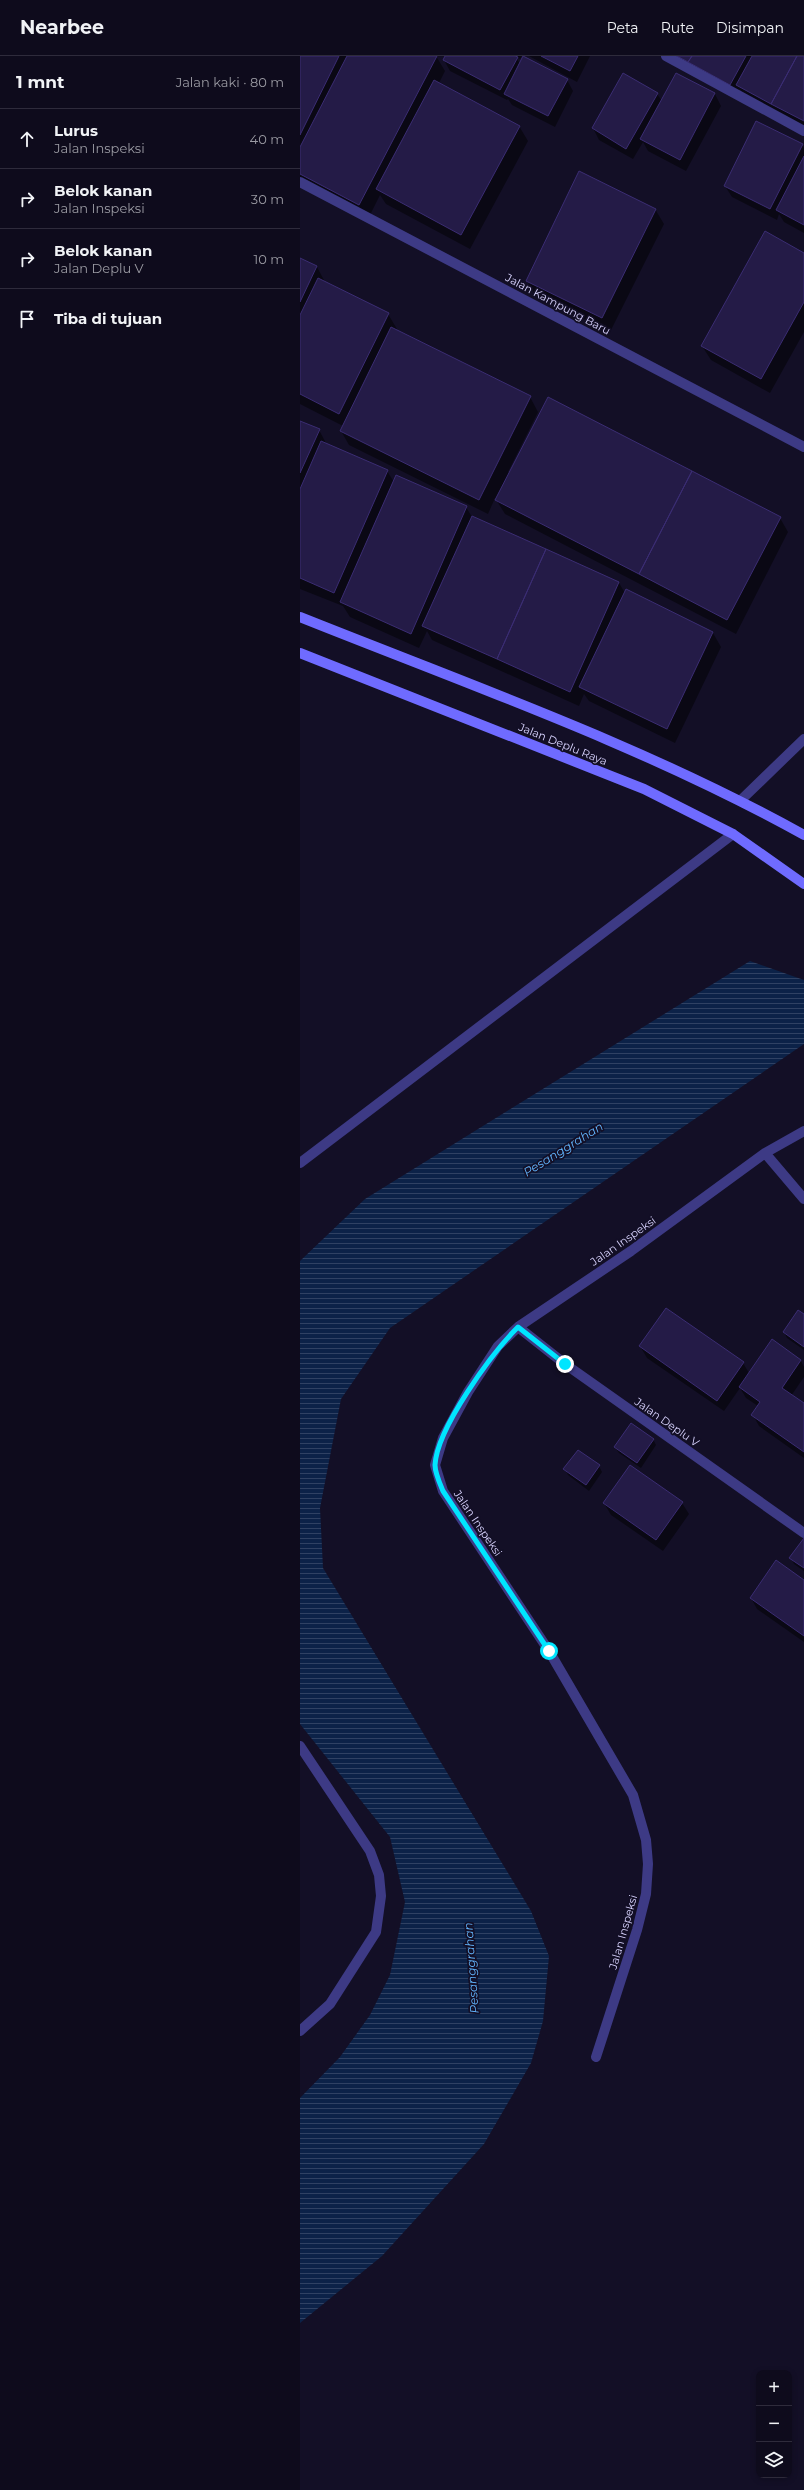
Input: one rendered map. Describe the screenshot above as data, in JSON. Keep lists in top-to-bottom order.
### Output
{
  "streets": {
    "main road": ["Jalan Deplu Raya"],
    "street": ["Jalan Kampung Baru", "Jalan Inspeksi", "Jalan Deplu V"]
  },
  "crossings": [
    ["Jalan Inspeksi", "Jalan Deplu V"]
  ],
  "water": ["Pesanggrahan"],
  "page": {
    "header": "Nearbee",
    "nav": ["Peta", "Rute", "Disimpan"],
    "heading": ["1 mnt", "Jalan kaki · 80 m"],
    "list": [
      ["Lurus", "Jalan Inspeksi", "40 m"],
      ["Belok kanan", "Jalan Inspeksi", "30 m"],
      ["Belok kanan", "Jalan Deplu V", "10 m"],
      "Tiba di tujuan"
    ],
    "map_buttons": ["+", "−"]
  }
}
